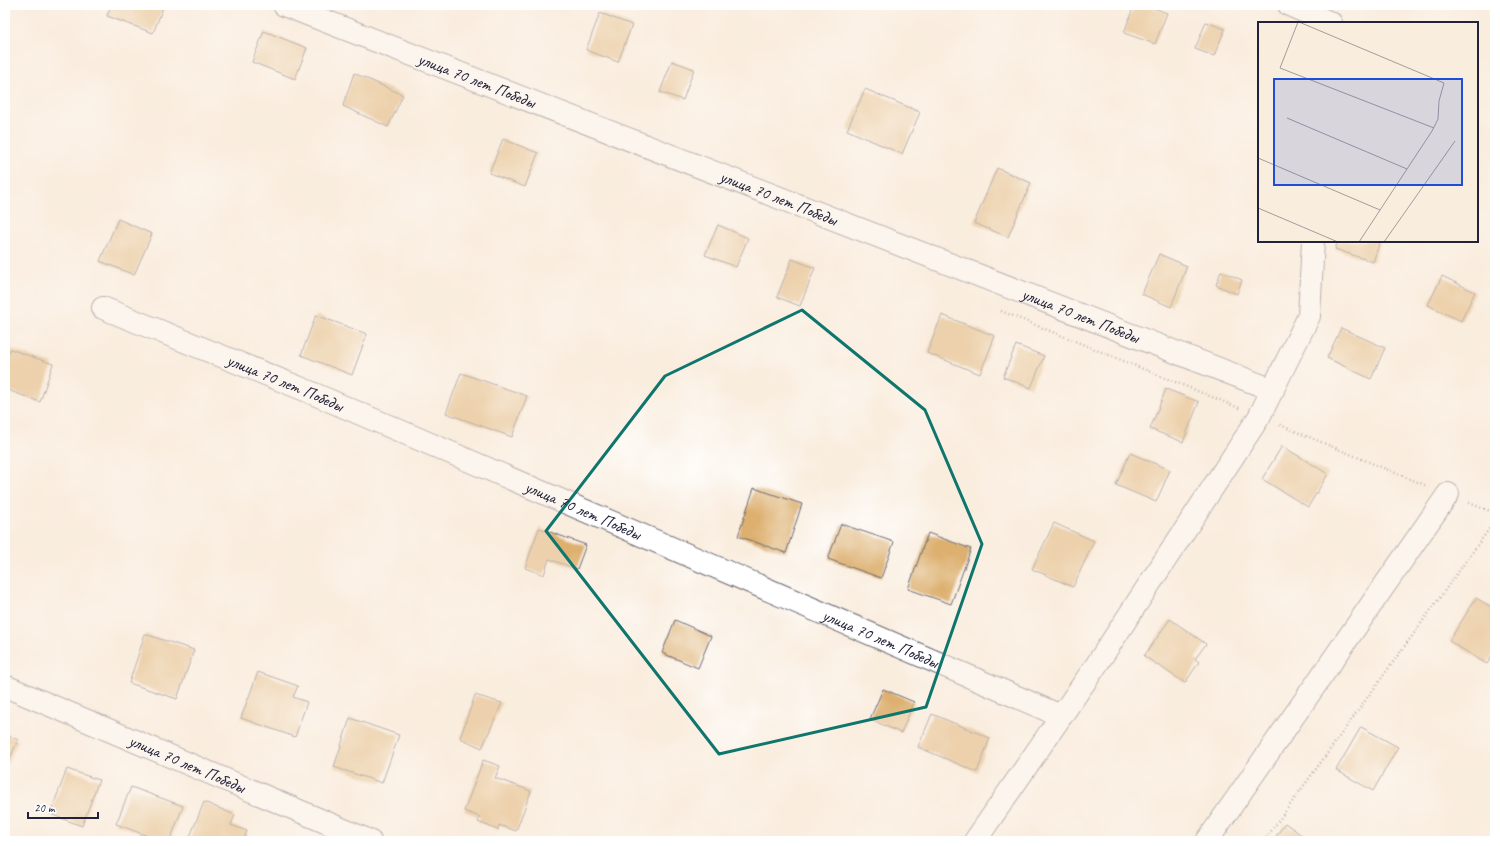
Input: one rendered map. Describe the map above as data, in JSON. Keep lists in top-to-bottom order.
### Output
{
  "streets": {
    "street": ["улица 70 лет Победы"]
  },
  "scale_bar": "20 m"
}
